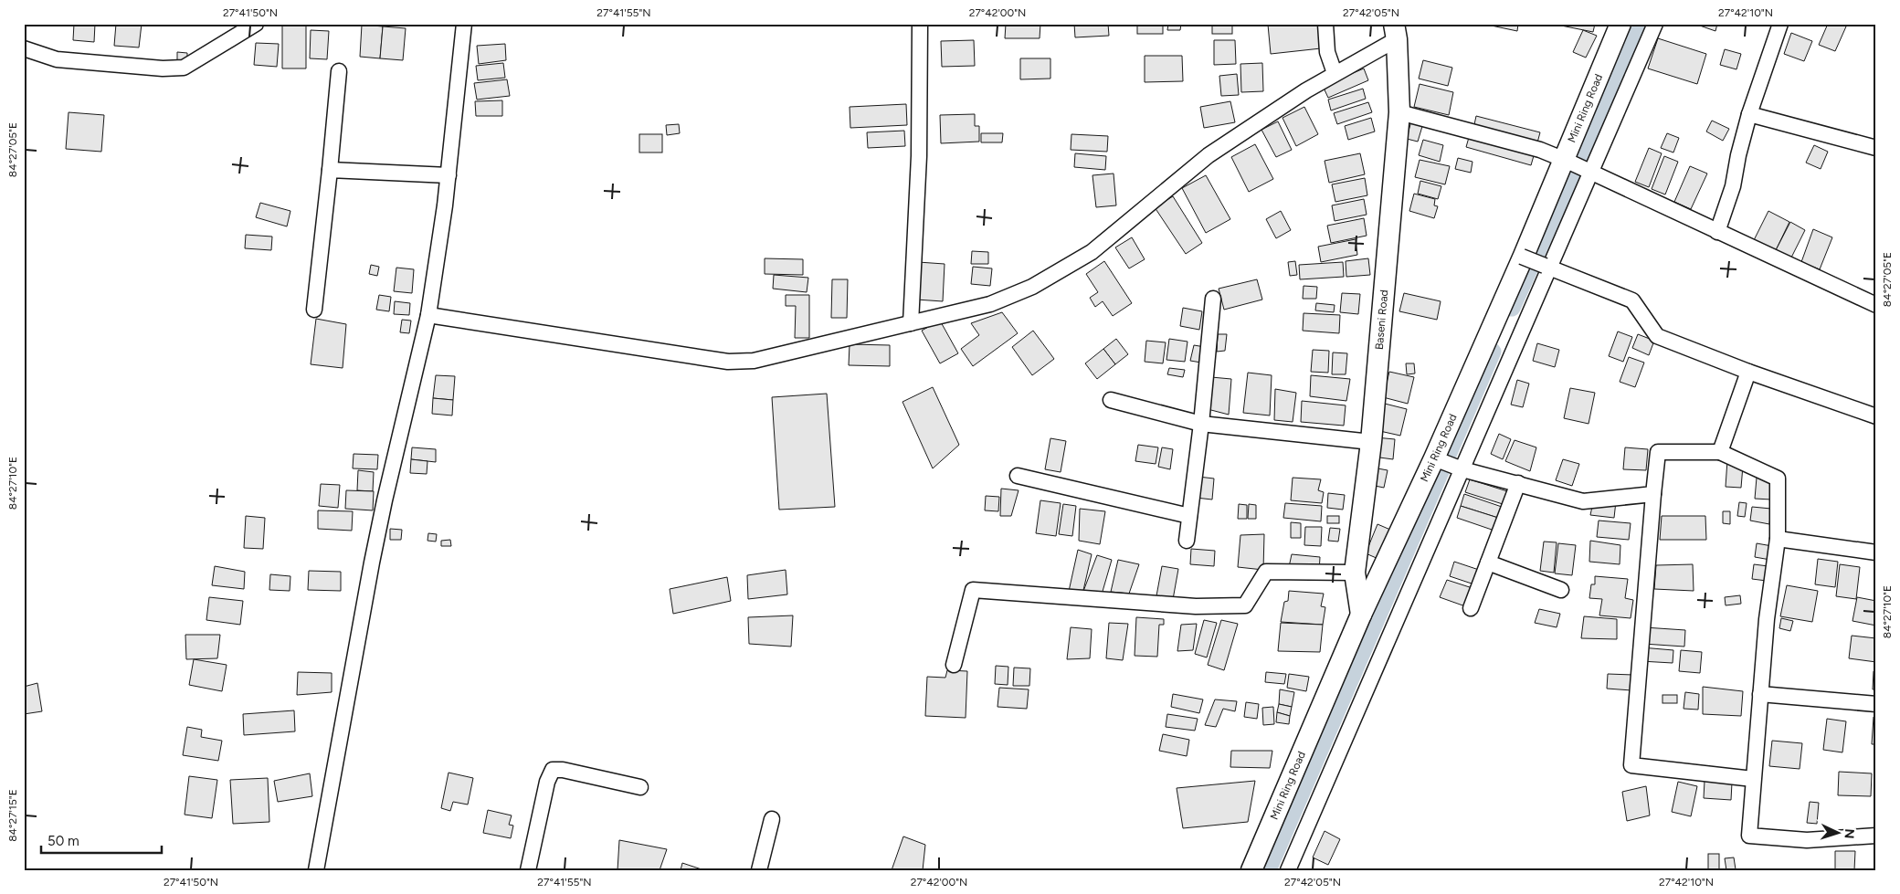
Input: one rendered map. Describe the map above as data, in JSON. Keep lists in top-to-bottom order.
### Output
{
  "streets": {
    "main road": ["Mini Ring Road", "Baseni Road"]
  },
  "crossings": [
    ["Mini Ring Road", "Baseni Road"]
  ],
  "scale_bar": "50 m",
  "north": "right",
  "coordinates": [
    "27°41'50\"N",
    "27°41'55\"N",
    "27°42'00\"N",
    "27°42'05\"N",
    "27°42'10\"N",
    "84°27'05\"E",
    "84°27'10\"E",
    "84°27'15\"E"
  ]
}
